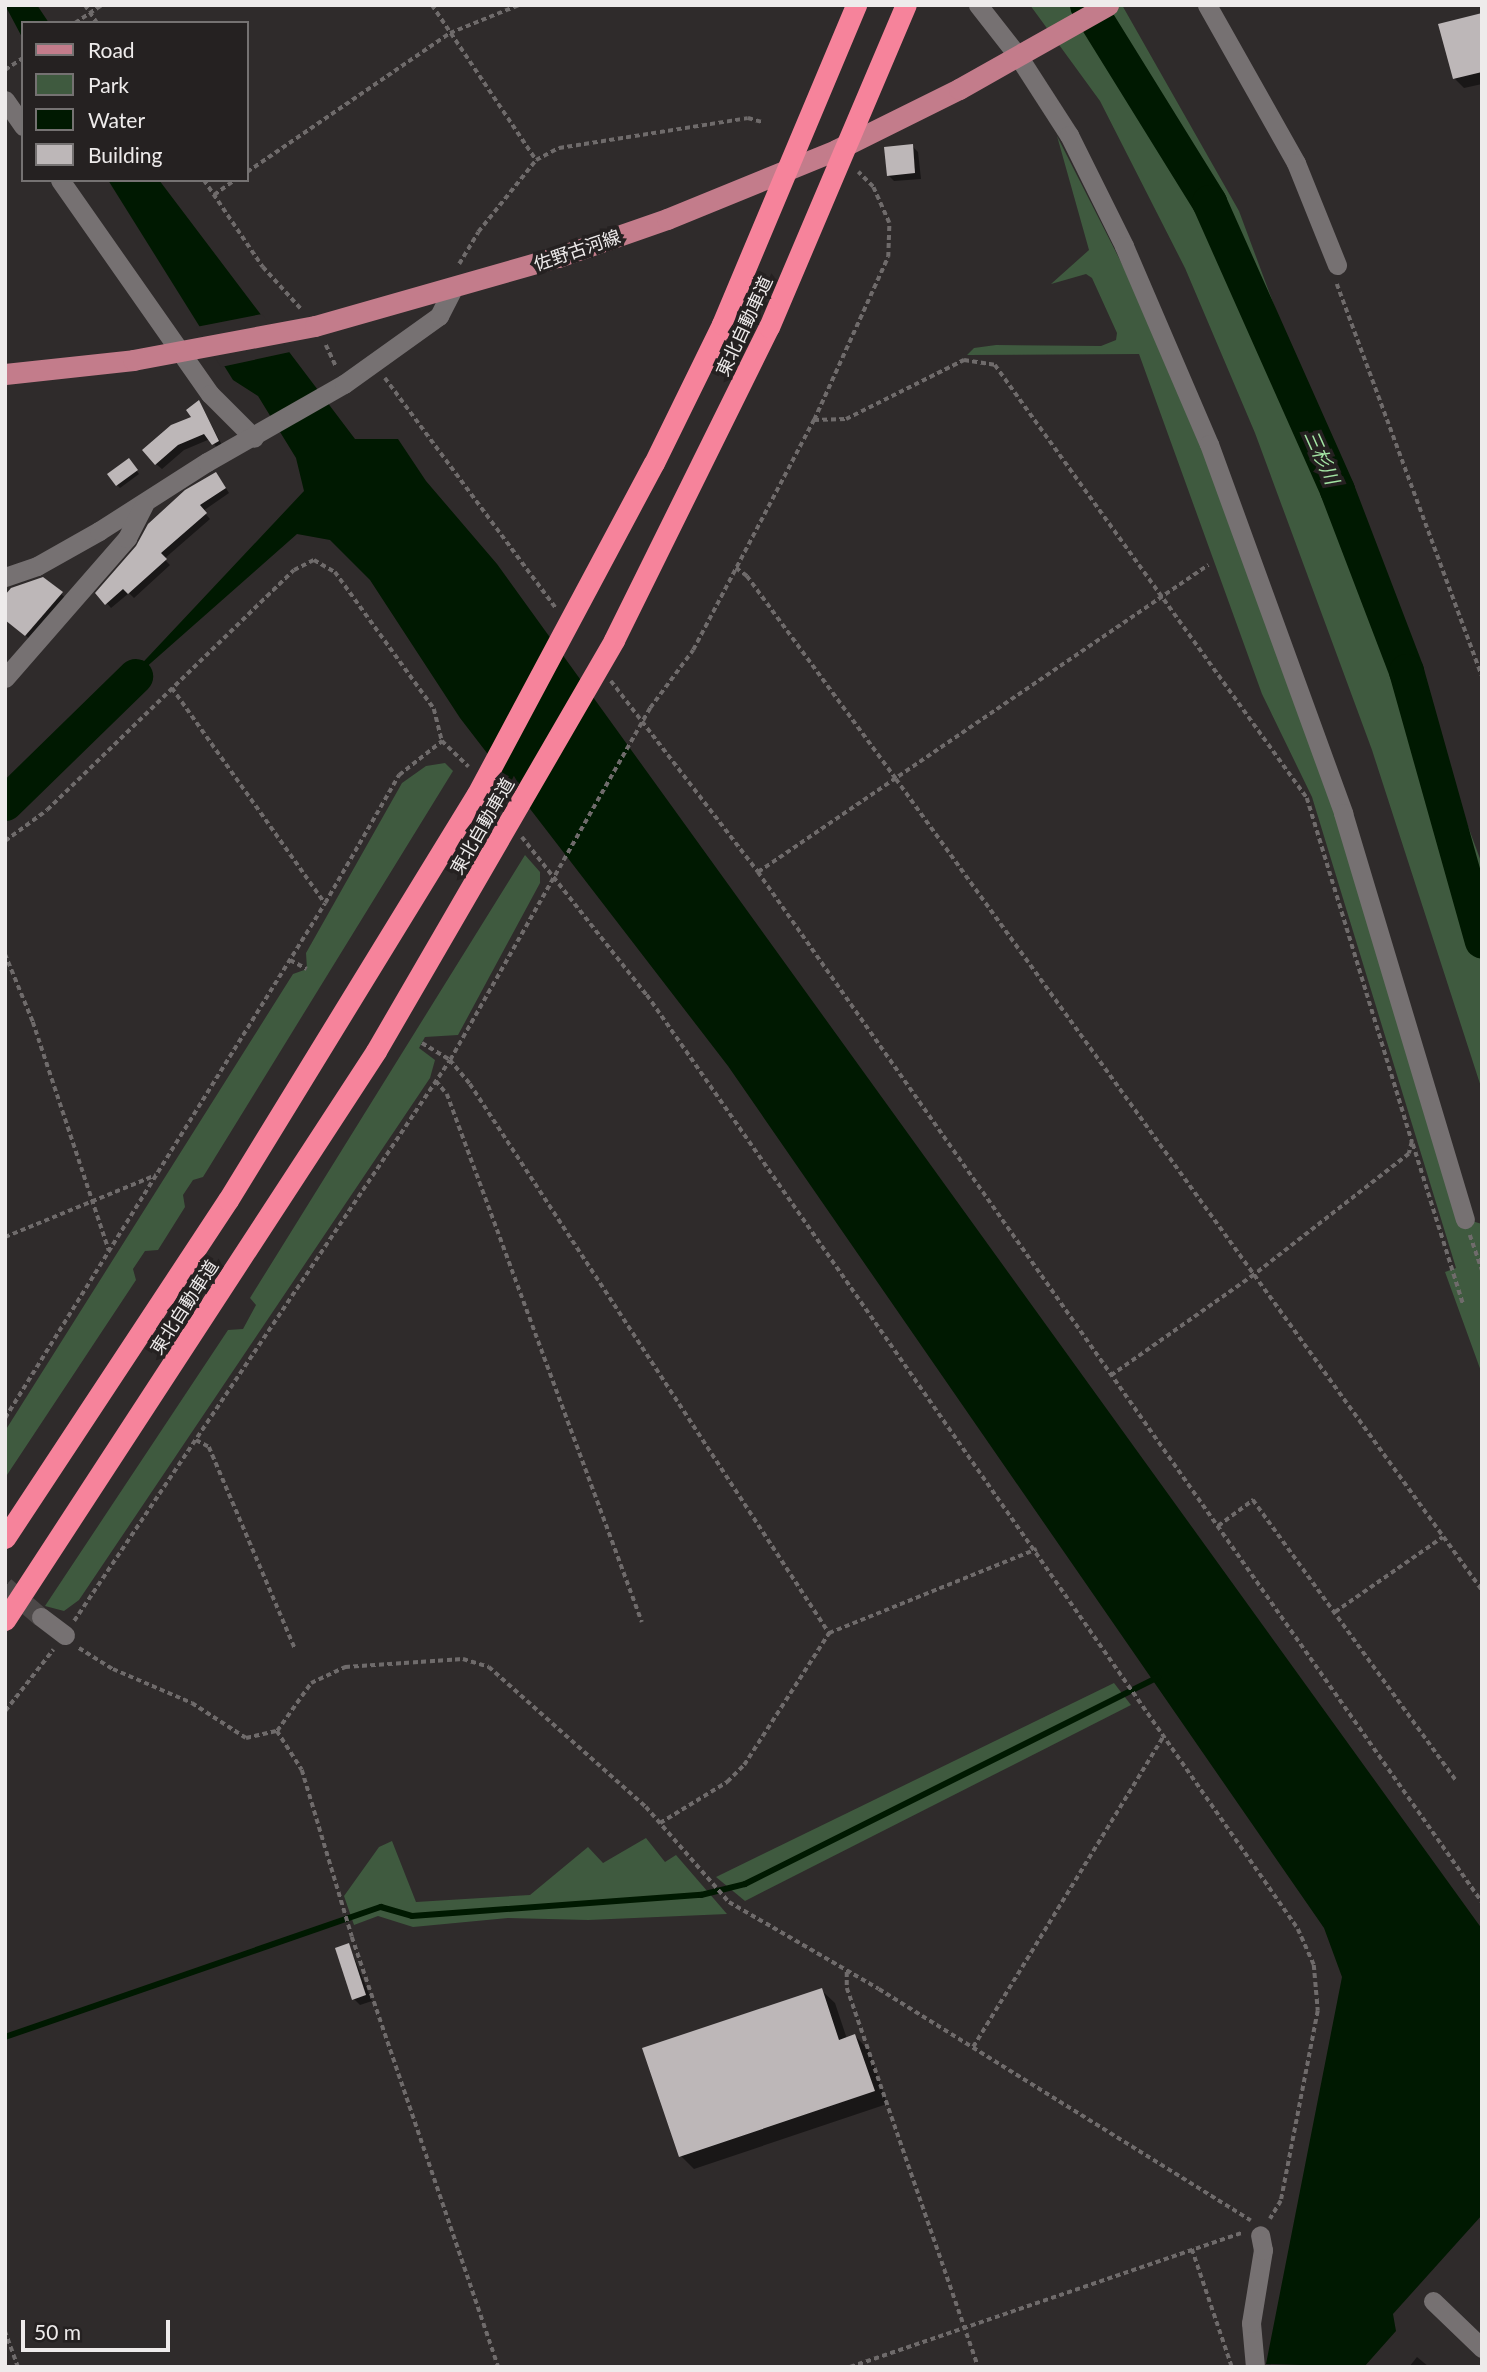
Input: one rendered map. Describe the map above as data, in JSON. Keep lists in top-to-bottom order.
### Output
{
  "streets": {
    "highway": ["東北自動車道"],
    "main road": ["佐野古河線"]
  },
  "water": ["三杉川"],
  "legend": [
    "Road",
    "Park",
    "Water",
    "Building"
  ],
  "scale_bar": "50 m"
}
